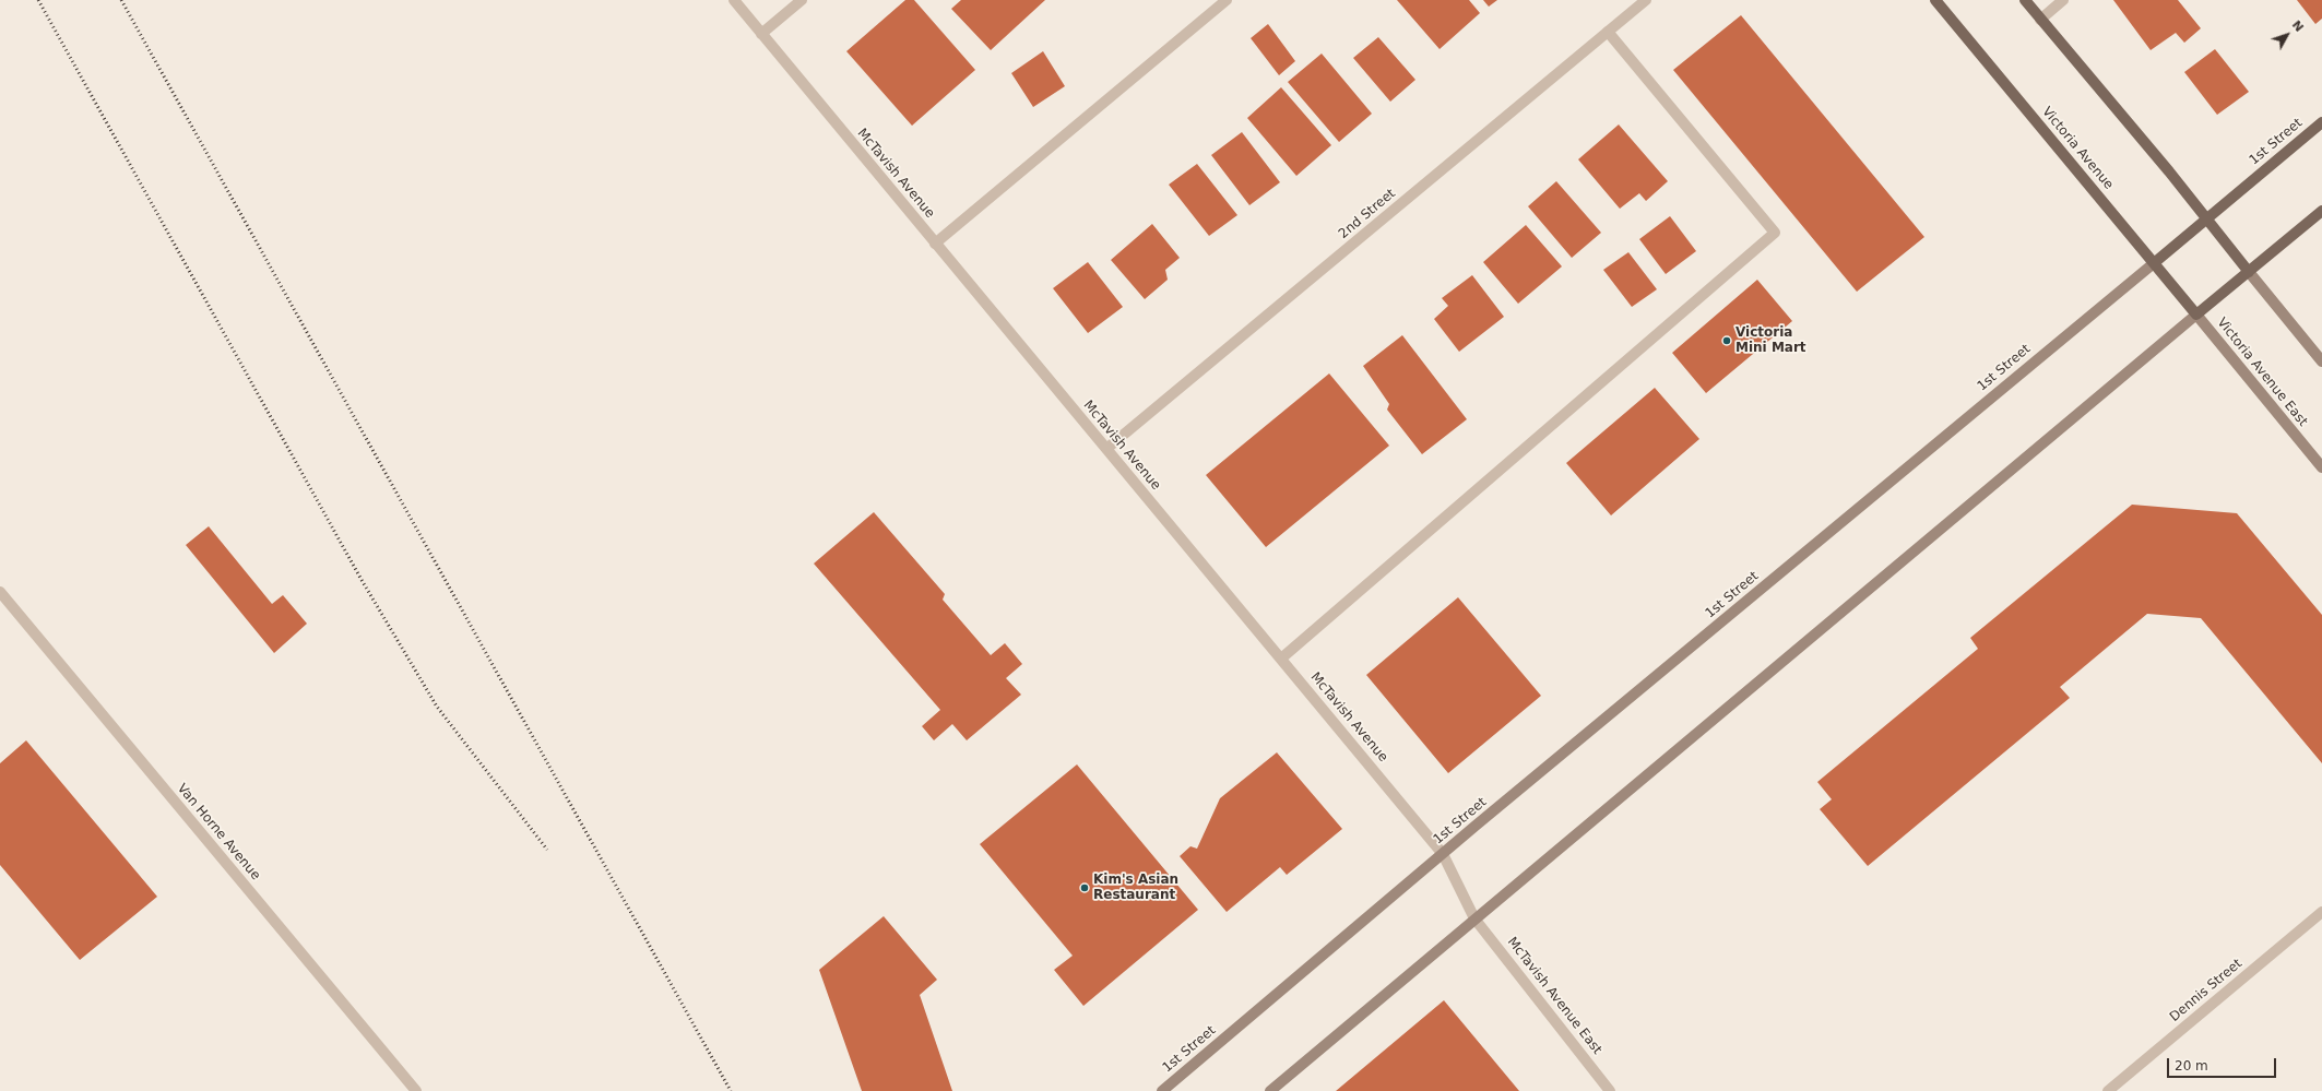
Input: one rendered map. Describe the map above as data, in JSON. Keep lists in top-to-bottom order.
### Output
{
  "streets": {
    "main road": ["1st Street", "Victoria Avenue", "Victoria Avenue East"],
    "street": [
      "McTavish Avenue",
      "2nd Street",
      "Van Horne Avenue",
      "Dennis Street",
      "McTavish Avenue East"
    ]
  },
  "crossings": [
    ["1st Street", "Victoria Avenue"],
    ["1st Street", "McTavish Avenue"],
    ["Victoria Avenue", "Victoria Avenue East"],
    ["McTavish Avenue", "2nd Street"],
    ["McTavish Avenue", "McTavish Avenue East"]
  ],
  "places": ["Victoria Mini Mart", "Kim's Asian Restaurant"],
  "scale_bar": "20 m",
  "north": "top right"
}
